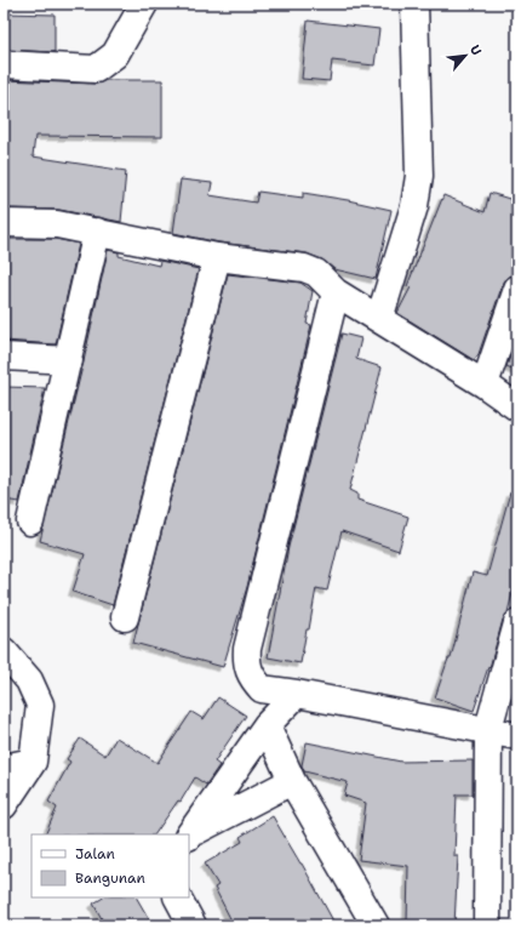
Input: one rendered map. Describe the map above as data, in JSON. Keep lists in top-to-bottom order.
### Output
{
  "legend": ["Jalan", "Bangunan"],
  "north": "top right"
}
